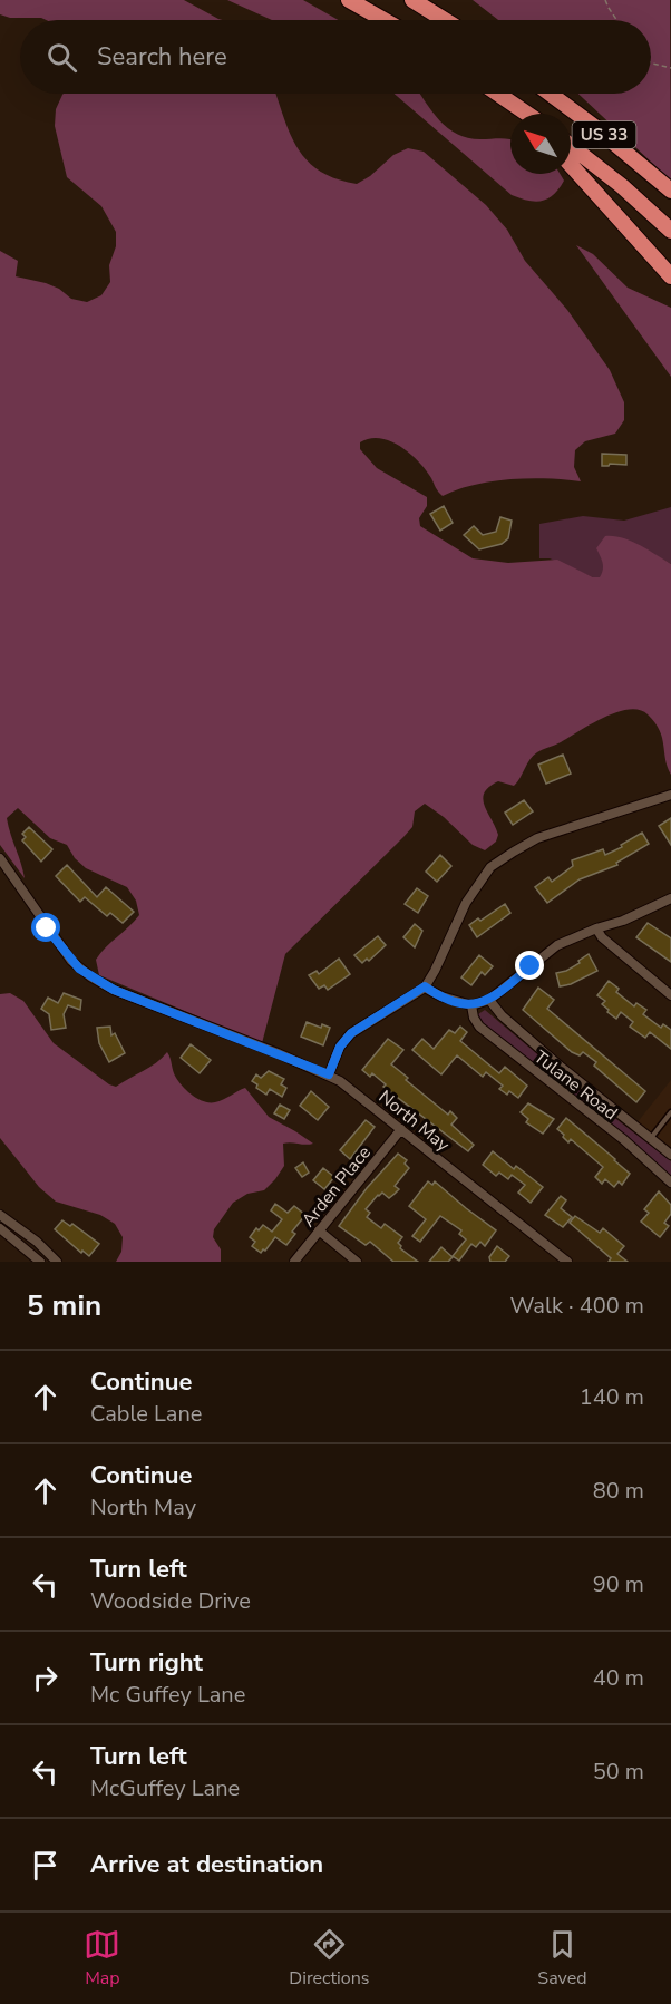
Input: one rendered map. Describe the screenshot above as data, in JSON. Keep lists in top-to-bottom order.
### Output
{
  "streets": {
    "highway": ["US 33"],
    "street": ["Tulane Road", "North May", "Arden Place"]
  },
  "crossings": [
    ["North May", "Arden Place"]
  ],
  "north": "top left",
  "page": {
    "search": "Search here",
    "heading": ["5 min", "Walk · 400 m"],
    "list": [
      ["Continue", "Cable Lane", "140 m"],
      ["Continue", "North May", "80 m"],
      ["Turn left", "Woodside Drive", "90 m"],
      ["Turn right", "Mc Guffey Lane", "40 m"],
      ["Turn left", "McGuffey Lane", "50 m"],
      "Arrive at destination"
    ],
    "nav": ["Map", "Directions", "Saved"]
  }
}
